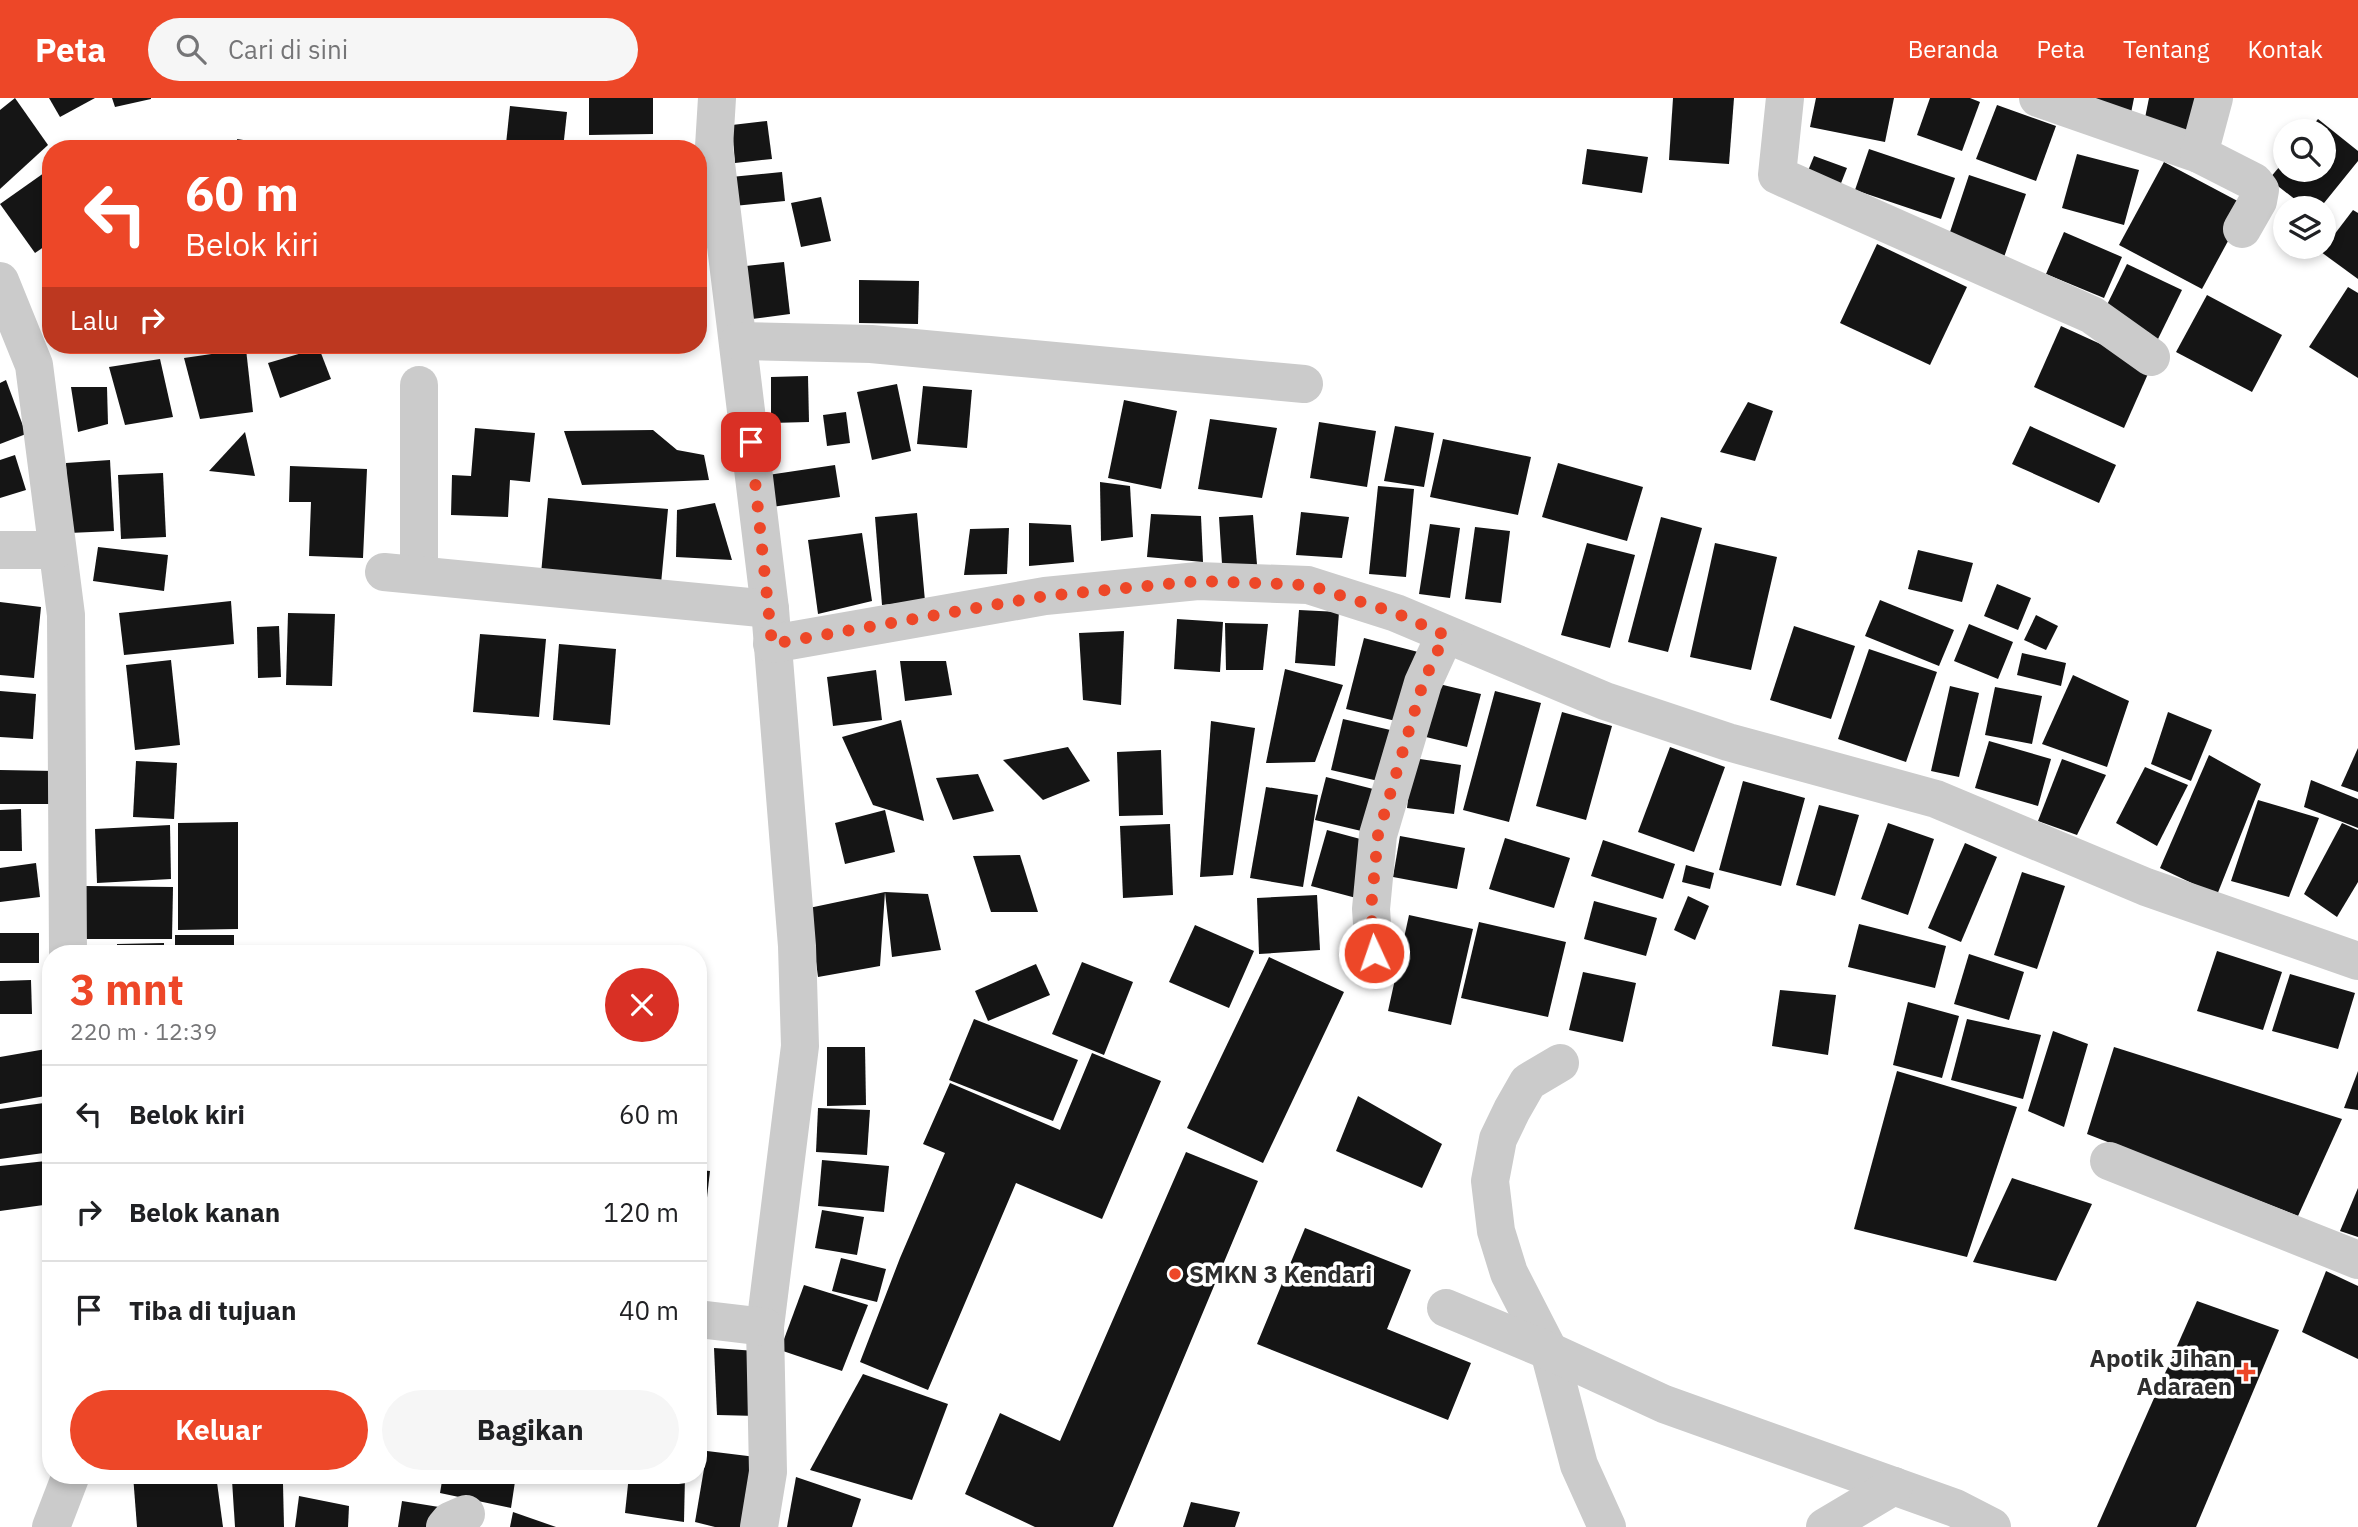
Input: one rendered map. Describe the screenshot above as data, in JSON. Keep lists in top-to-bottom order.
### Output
{
  "places": {
    "other": ["SMKN 3 Kendari"],
    "health": ["Apotik Jihan Adaraen"]
  },
  "page": {
    "header": "Peta",
    "search": "Cari di sini",
    "nav": [
      "Beranda",
      "Peta",
      "Tentang",
      "Kontak"
    ],
    "turn": ["60 m", "Belok kiri"],
    "then": "Lalu",
    "heading": ["3 mnt", "220 m · 12:39"],
    "list": [
      {
        "name": "Belok kiri",
        "value": "60 m"
      },
      {
        "name": "Belok kanan",
        "value": "120 m"
      },
      {
        "name": "Tiba di tujuan",
        "value": "40 m"
      }
    ],
    "buttons": ["Keluar", "Bagikan"]
  }
}
